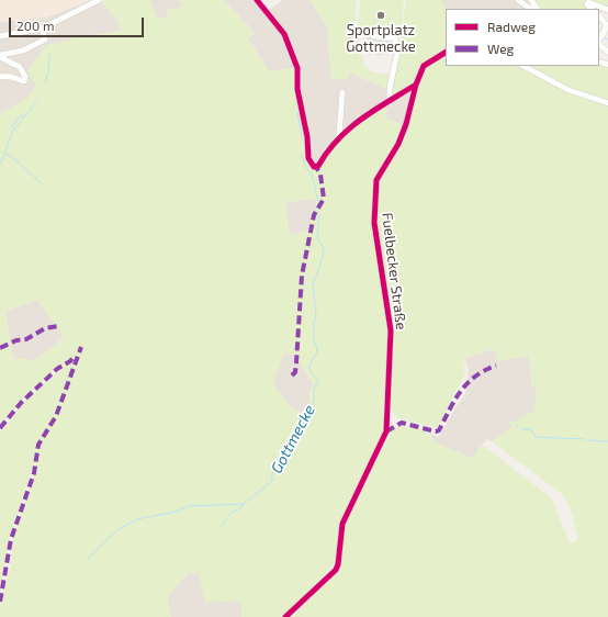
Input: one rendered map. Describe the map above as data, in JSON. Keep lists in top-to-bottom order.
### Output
{
  "streets": {
    "street": ["Fuelbecker Straße"]
  },
  "water": ["Gottmecke"],
  "places": ["Sportplatz Gottmecke"],
  "legend": ["Radweg", "Weg"],
  "scale_bar": "200 m"
}
